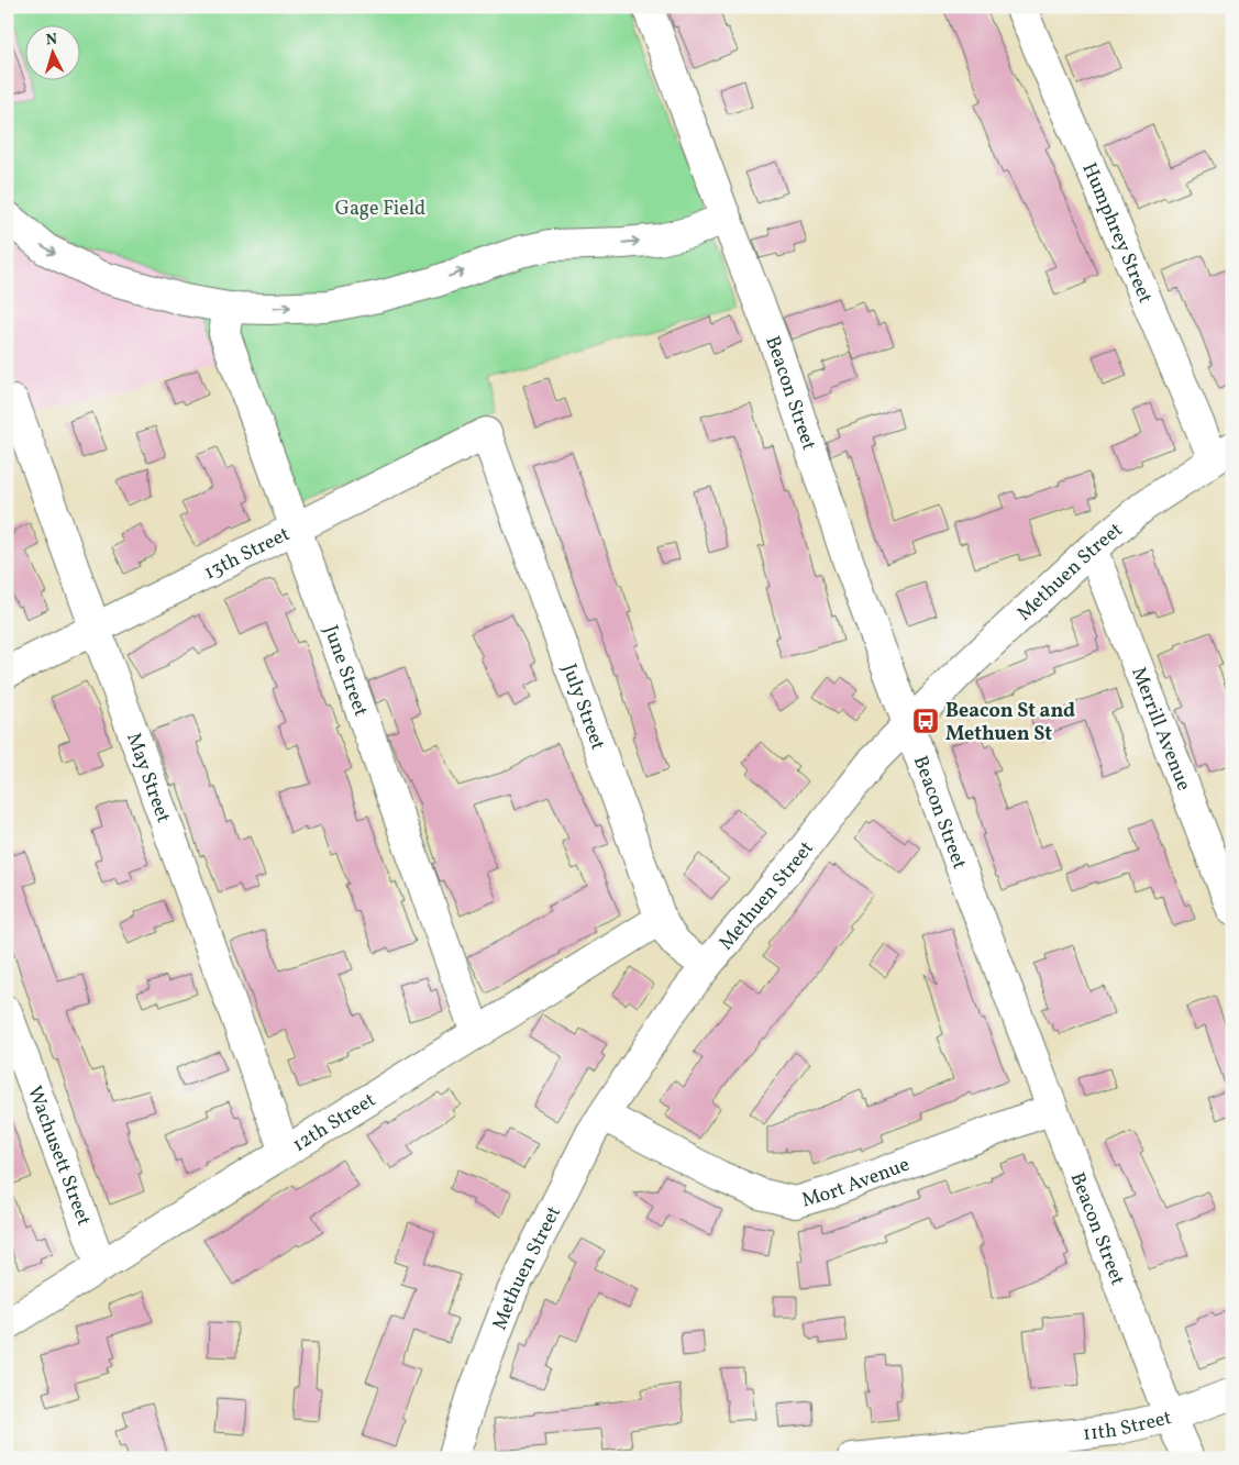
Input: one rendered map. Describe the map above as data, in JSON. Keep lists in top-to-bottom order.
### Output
{
  "streets": {
    "street": [
      "Humphrey Street",
      "Beacon Street",
      "13th Street",
      "Methuen Street",
      "June Street",
      "July Street",
      "Merrill Avenue",
      "May Street",
      "12th Street",
      "Wachusett Street",
      "Mort Avenue",
      "11th Street"
    ]
  },
  "crossings": [
    ["Humphrey Street", "Methuen Street"],
    ["Beacon Street", "Methuen Street"],
    ["Beacon Street", "Mort Avenue"],
    ["Beacon Street", "11th Street"],
    ["13th Street", "June Street"],
    ["13th Street", "July Street"],
    ["13th Street", "May Street"],
    ["Methuen Street", "July Street"],
    ["Methuen Street", "Merrill Avenue"],
    ["Methuen Street", "Mort Avenue"],
    ["June Street", "12th Street"],
    ["July Street", "12th Street"],
    ["May Street", "12th Street"],
    ["12th Street", "Wachusett Street"]
  ],
  "parks": ["Gage Field"],
  "places": {
    "bus stop": ["Beacon St and Methuen St"]
  },
  "north": "top"
}
